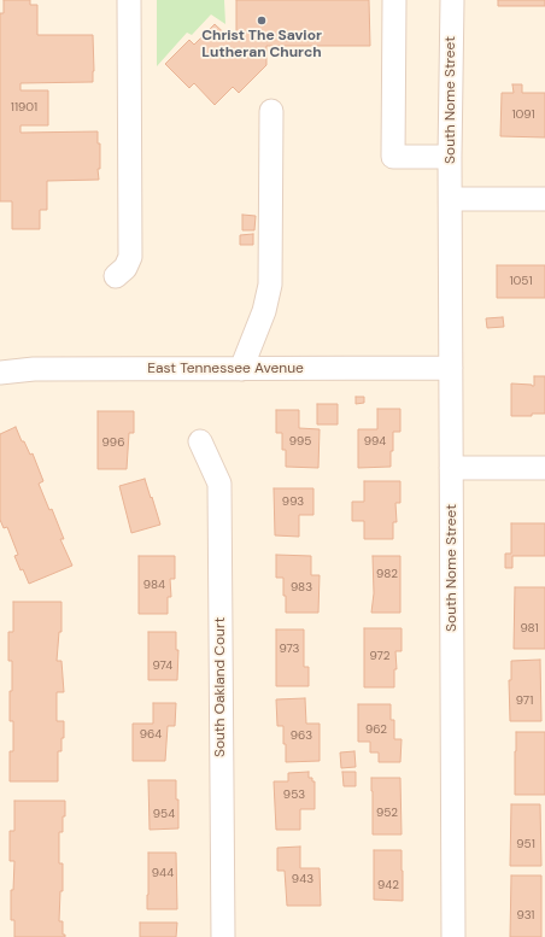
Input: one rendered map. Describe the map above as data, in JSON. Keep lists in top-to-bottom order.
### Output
{
  "streets": {
    "street": ["South Nome Street", "East Tennessee Avenue", "South Oakland Court"]
  },
  "crossings": [
    ["South Nome Street", "East Tennessee Avenue"]
  ],
  "places": ["Christ The Savior Lutheran Church"],
  "house_numbers": [
    "11901",
    "1091",
    "1051",
    "995",
    "994",
    "996",
    "993",
    "982",
    "984",
    "983",
    "981",
    "973",
    "972",
    "974",
    "971",
    "962",
    "964",
    "963",
    "953",
    "952",
    "954",
    "951",
    "944",
    "943",
    "942",
    "931"
  ]
}
